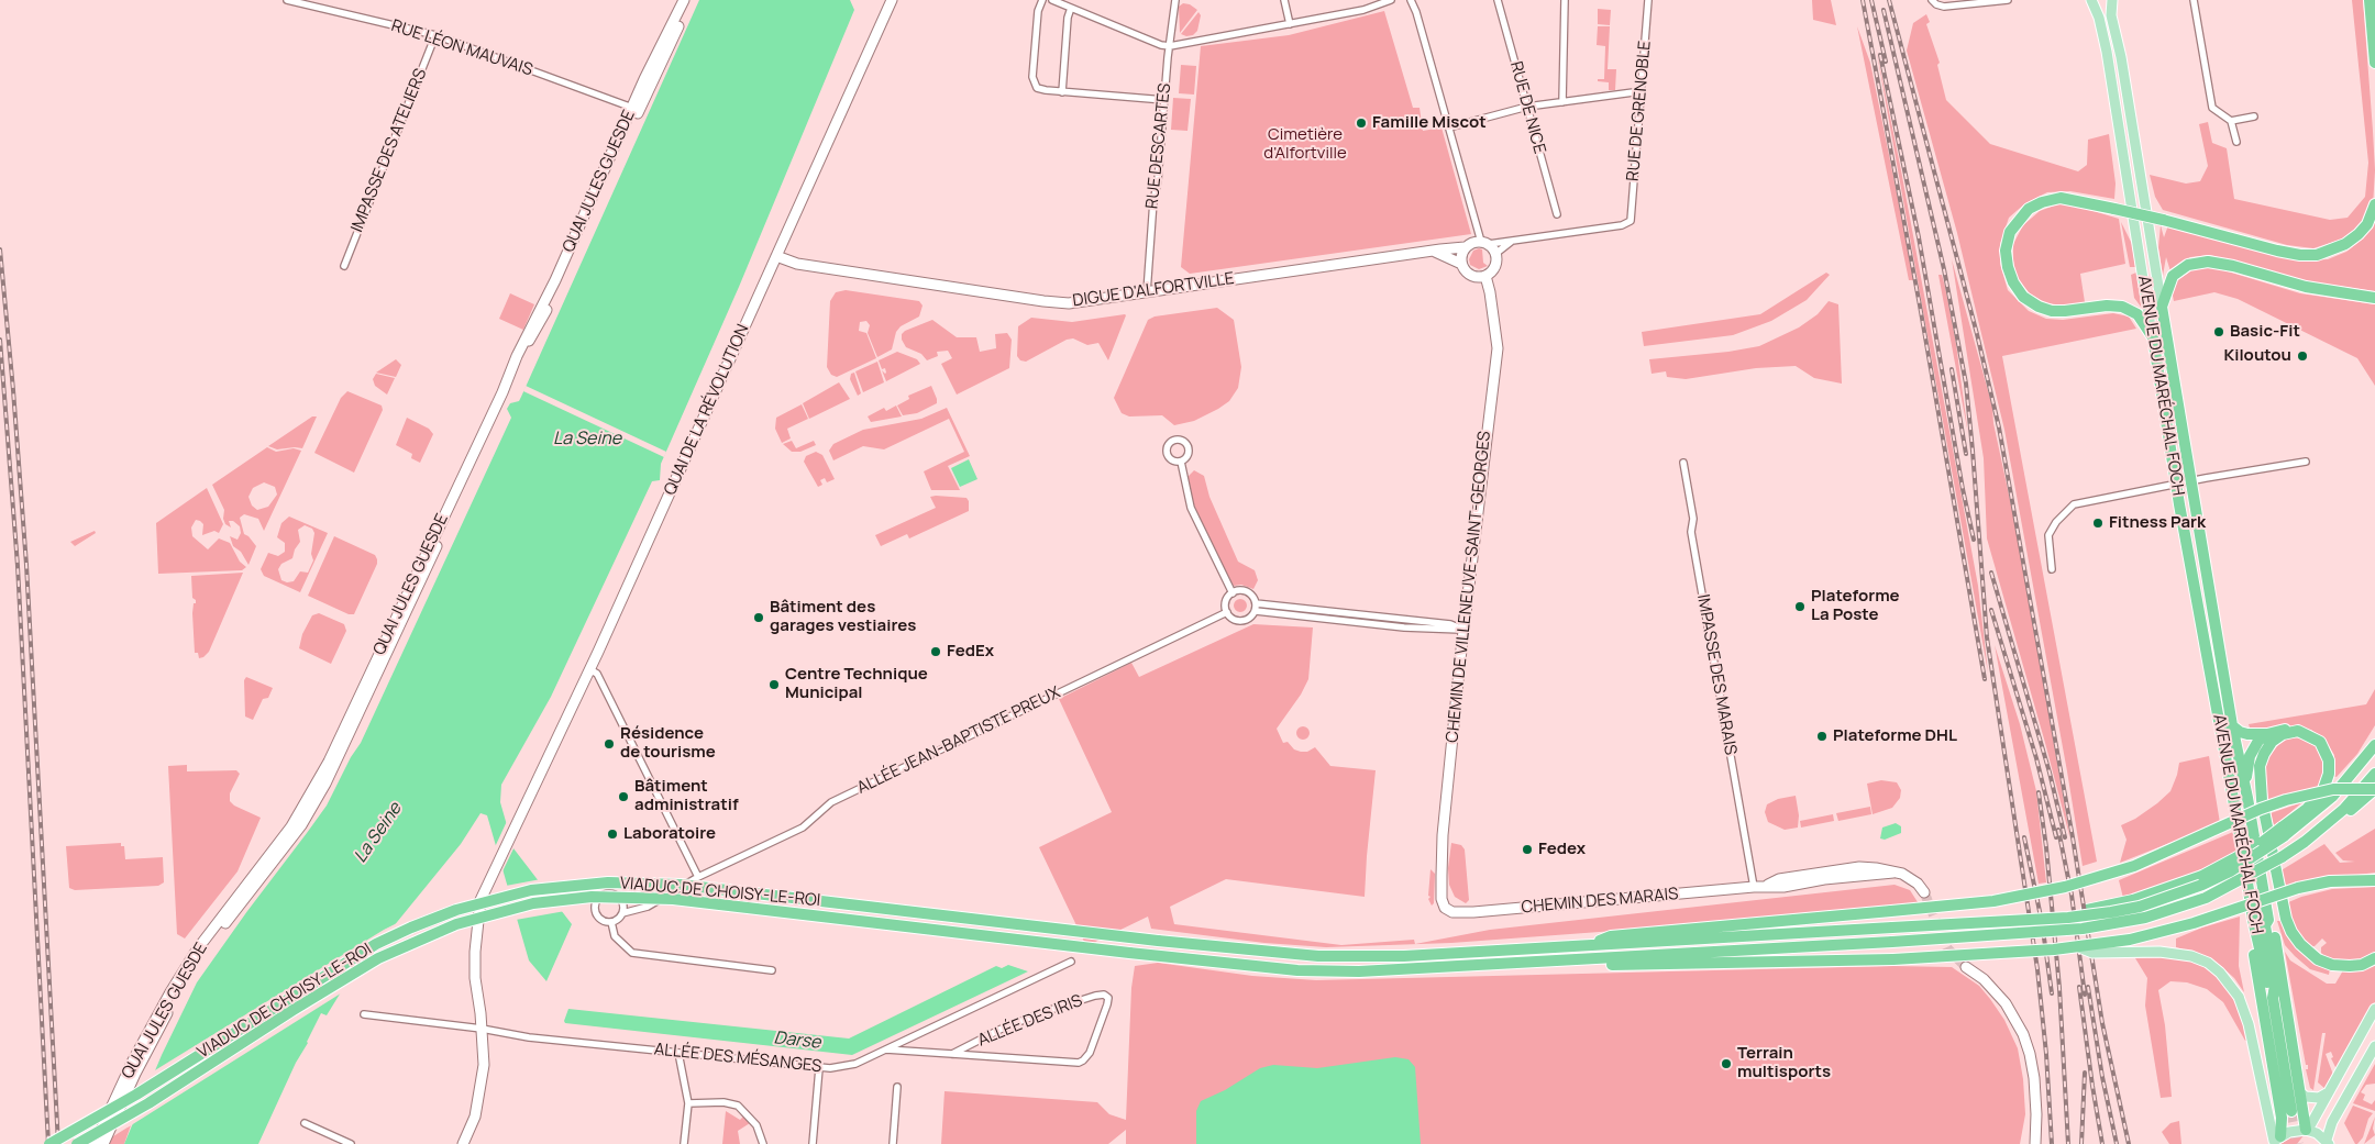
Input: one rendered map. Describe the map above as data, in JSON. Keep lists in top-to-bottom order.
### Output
{
  "streets": {
    "highway": ["AVENUE DU MARÉCHAL FOCH", "VIADUC DE CHOISY-LE-ROI"],
    "main road": [
      "QUAI JULES GUESDE",
      "DIGUE D'ALFORTVILLE",
      "QUAI DE LA RÉVOLUTION",
      "CHEMIN DE VILLENEUVE-SAINT-GEORGES",
      "CHEMIN DES MARAIS"
    ],
    "street": [
      "RUE LÉON MAUVAIS",
      "RUE DE NICE",
      "RUE DE GRENOBLE",
      "RUE DESCARTES",
      "IMPASSE DES ATELIERS",
      "IMPASSE DES MARAIS",
      "ALLÉE JEAN-BAPTISTE PREUX",
      "ALLÉE DES IRIS",
      "ALLÉE DES MÉSANGES"
    ]
  },
  "crossings": [
    ["RUE LÉON MAUVAIS", "IMPASSE DES ATELIERS"],
    ["RUE LÉON MAUVAIS", "QUAI JULES GUESDE"],
    ["RUE DESCARTES", "DIGUE D'ALFORTVILLE"],
    ["DIGUE D'ALFORTVILLE", "QUAI DE LA RÉVOLUTION"],
    ["DIGUE D'ALFORTVILLE", "CHEMIN DE VILLENEUVE-SAINT-GEORGES"],
    ["QUAI DE LA RÉVOLUTION", "ALLÉE DES MÉSANGES"],
    ["CHEMIN DE VILLENEUVE-SAINT-GEORGES", "CHEMIN DES MARAIS"],
    ["IMPASSE DES MARAIS", "CHEMIN DES MARAIS"],
    ["ALLÉE DES IRIS", "ALLÉE DES MÉSANGES"]
  ],
  "water": ["La Seine", "Darse"],
  "parks": ["Cimetière d'Alfortville"],
  "places": [
    "Famille Miscot",
    "Basic-Fit",
    "Kiloutou",
    "Fitness Park",
    "Plateforme La Poste",
    "Bâtiment des garages vestiaires",
    "FedEx",
    "Centre Technique Municipal",
    "Plateforme DHL",
    "Résidence de tourisme",
    "Bâtiment administratif",
    "Laboratoire",
    "Fedex",
    "Terrain multisports"
  ]
}
